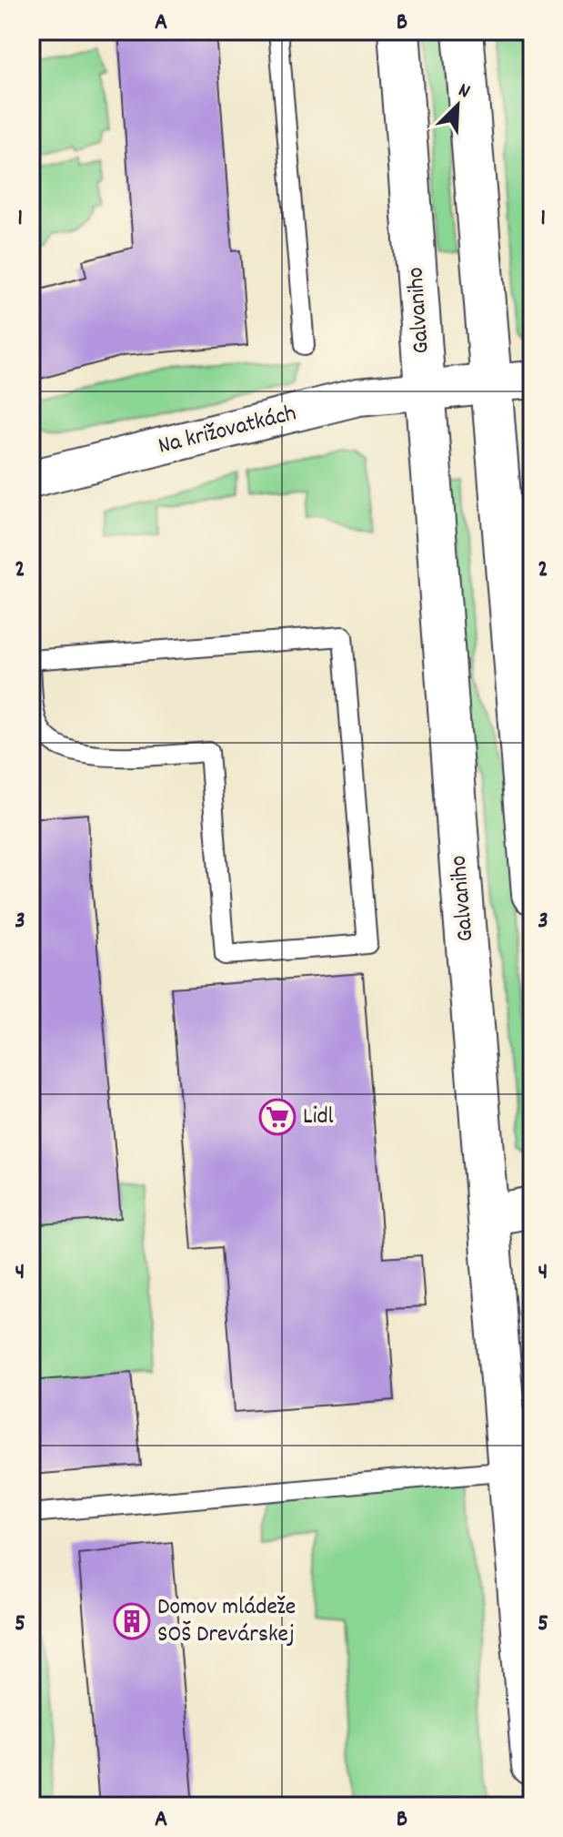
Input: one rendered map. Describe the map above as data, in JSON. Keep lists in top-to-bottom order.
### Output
{
  "streets": {
    "main road": ["Galvaniho"],
    "street": ["Na križovatkách"]
  },
  "crossings": [
    ["Galvaniho", "Na križovatkách"]
  ],
  "places": {
    "supermarket": ["Lidl"],
    "building": ["Domov mládeže SOŠ Drevárskej"]
  },
  "north": "top right",
  "grid": {
    "columns": ["A", "B"],
    "rows": [
      "1",
      "2",
      "3",
      "4",
      "5"
    ]
  }
}
